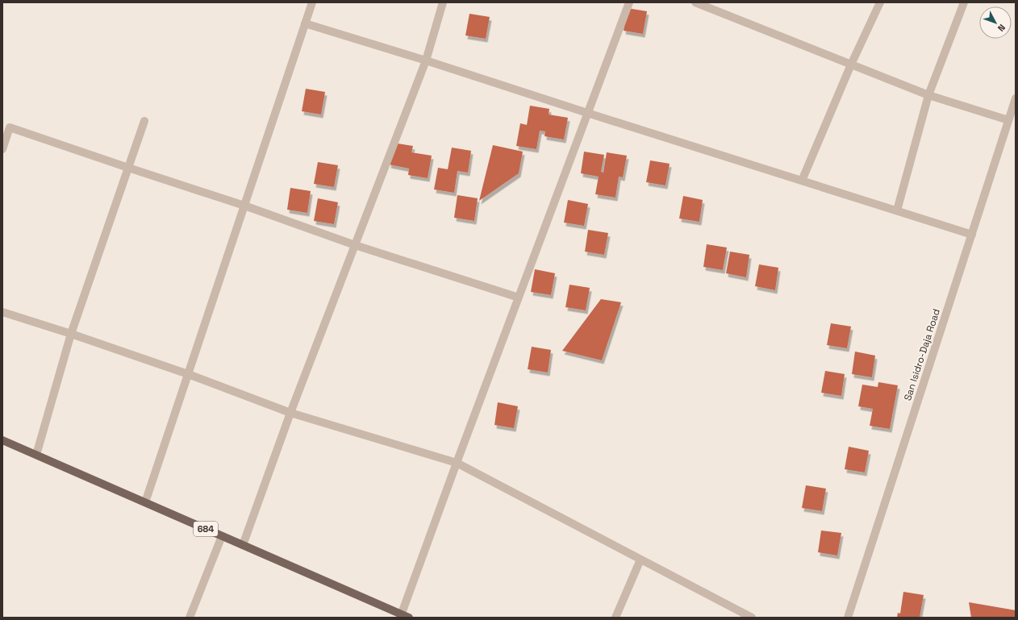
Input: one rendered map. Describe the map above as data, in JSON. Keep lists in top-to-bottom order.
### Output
{
  "streets": {
    "main road": ["684"],
    "street": ["San Isidro-Daja Road"]
  },
  "north": "bottom right"
}
